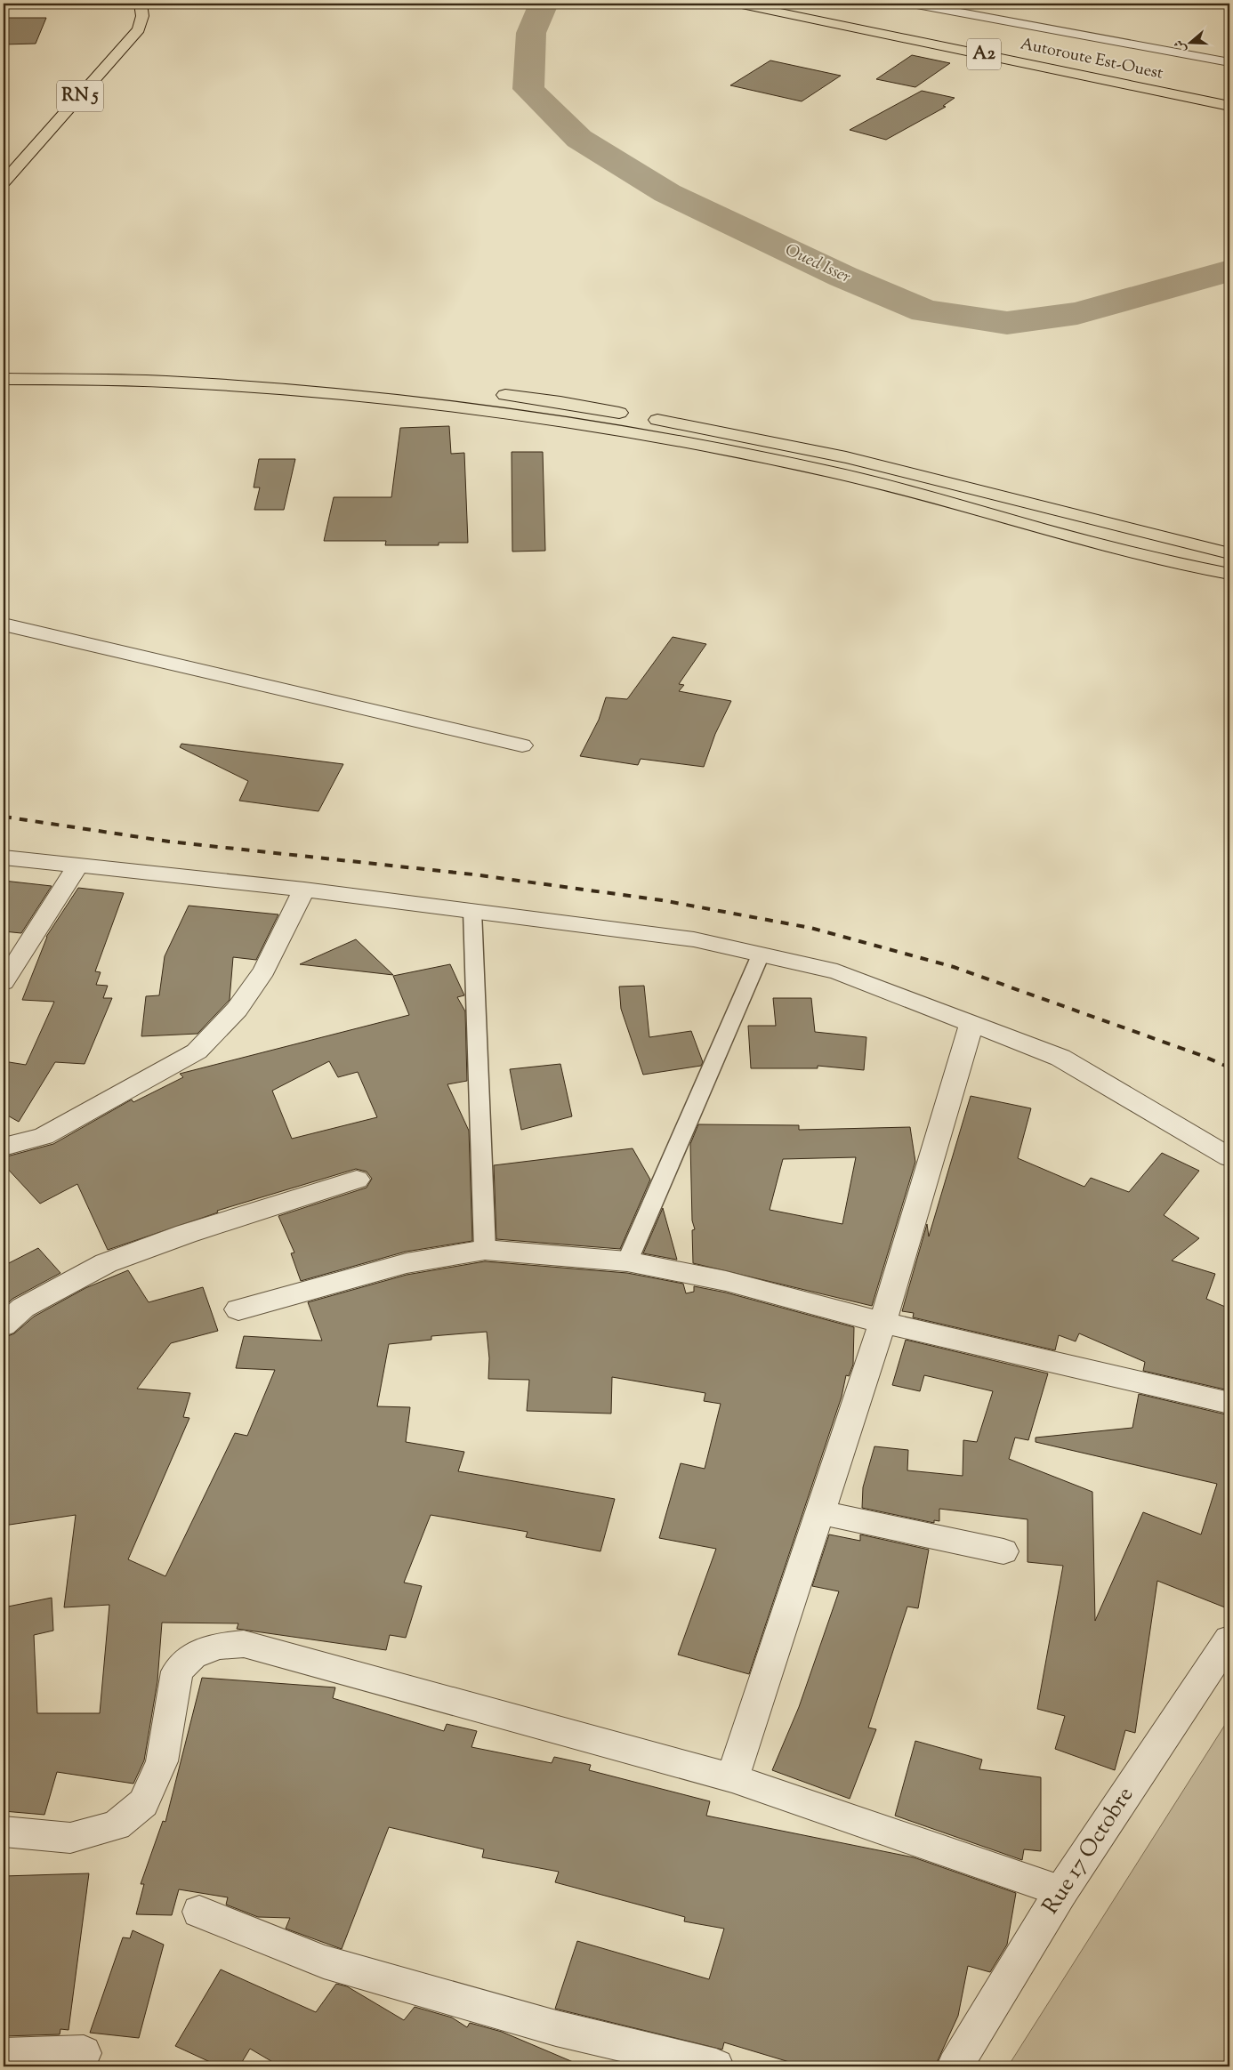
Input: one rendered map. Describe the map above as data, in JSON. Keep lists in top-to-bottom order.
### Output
{
  "streets": {
    "main road": ["A2", "Autoroute Est-Ouest", "RN 5"],
    "street": ["Rue 17 Octobre"]
  },
  "water": ["Oued Isser"],
  "north": "left"
}
